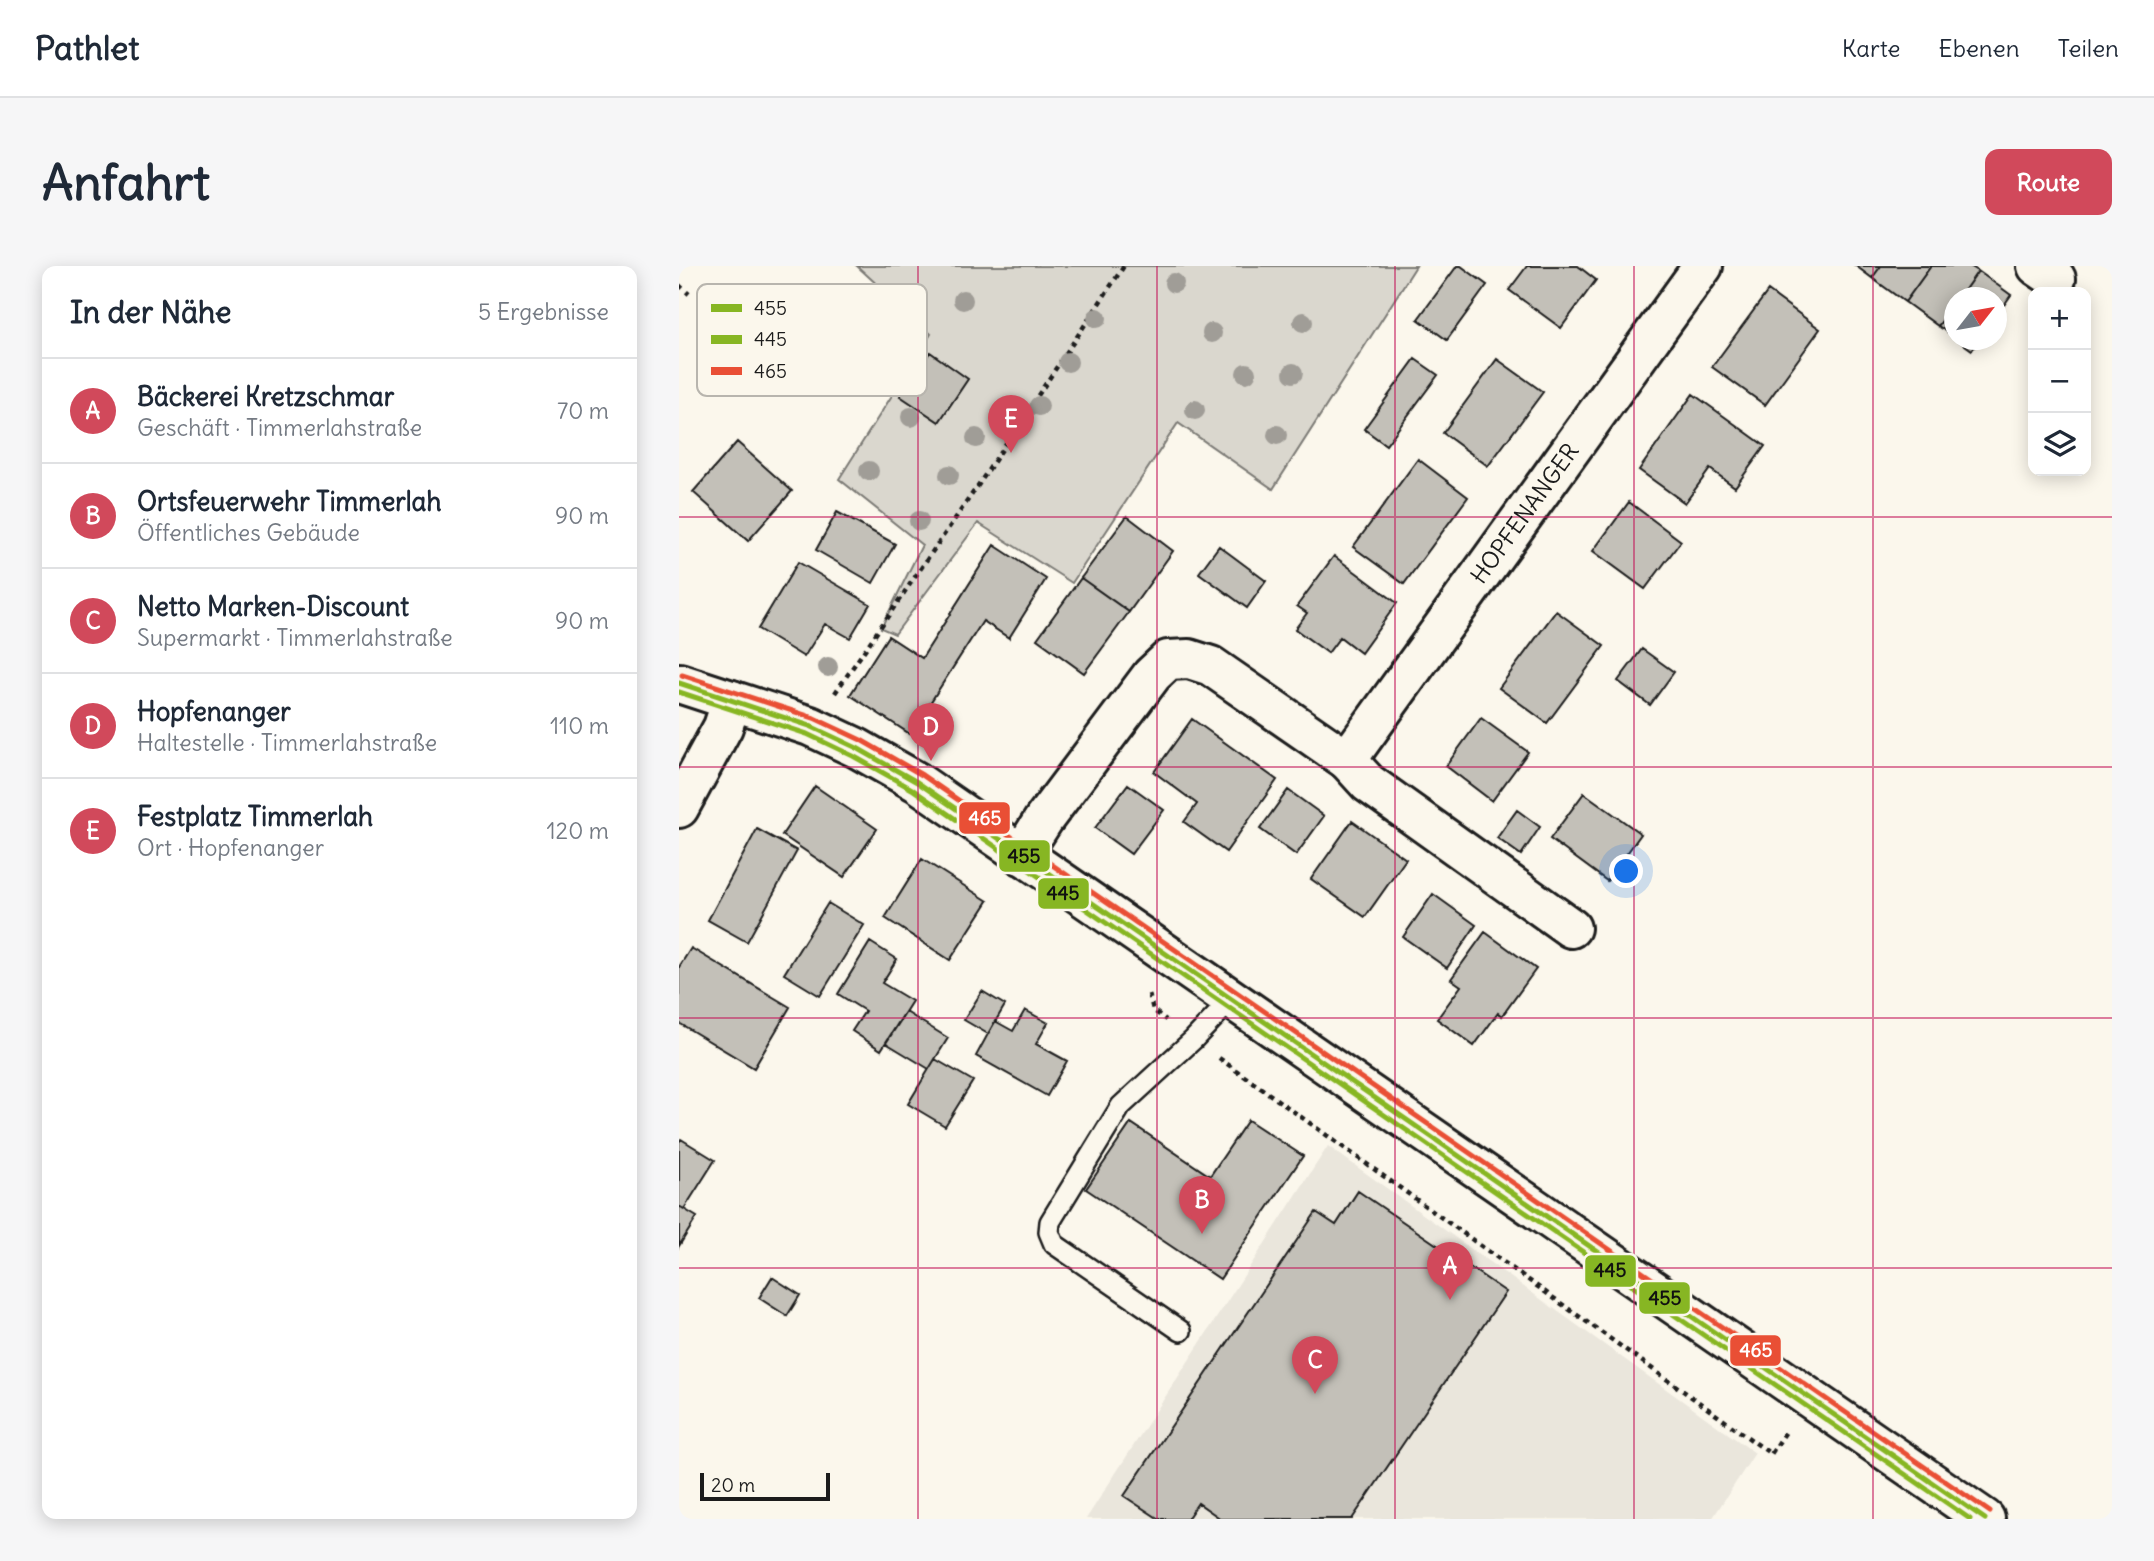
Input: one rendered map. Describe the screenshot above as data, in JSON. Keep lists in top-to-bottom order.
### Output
{
  "streets": {
    "main road": ["HOPFENANGER"]
  },
  "lines": ["transit line 465", "transit line 455", "transit line 445"],
  "legend": ["455", "445", "465"],
  "scale_bar": "20 m",
  "north": "top right",
  "page": {
    "header": "Pathlet",
    "nav": ["Karte", "Ebenen", "Teilen"],
    "buttons": "Route",
    "title": "Anfahrt",
    "heading": ["In der Nähe", "5 Ergebnisse"],
    "map_buttons": ["+", "−"],
    "list": [
      {
        "mark": "A",
        "name": "Bäckerei Kretzschmar",
        "note": "Geschäft · Timmerlahstraße",
        "value": "70 m"
      },
      {
        "mark": "B",
        "name": "Ortsfeuerwehr Timmerlah",
        "note": "Öffentliches Gebäude",
        "value": "90 m"
      },
      {
        "mark": "C",
        "name": "Netto Marken-Discount",
        "note": "Supermarkt · Timmerlahstraße",
        "value": "90 m"
      },
      {
        "mark": "D",
        "name": "Hopfenanger",
        "note": "Haltestelle · Timmerlahstraße",
        "value": "110 m"
      },
      {
        "mark": "E",
        "name": "Festplatz Timmerlah",
        "note": "Ort · Hopfenanger",
        "value": "120 m"
      }
    ],
    "pins": [
      "E",
      "D",
      "B",
      "A",
      "C"
    ],
    "scale": "20 m"
  }
}
